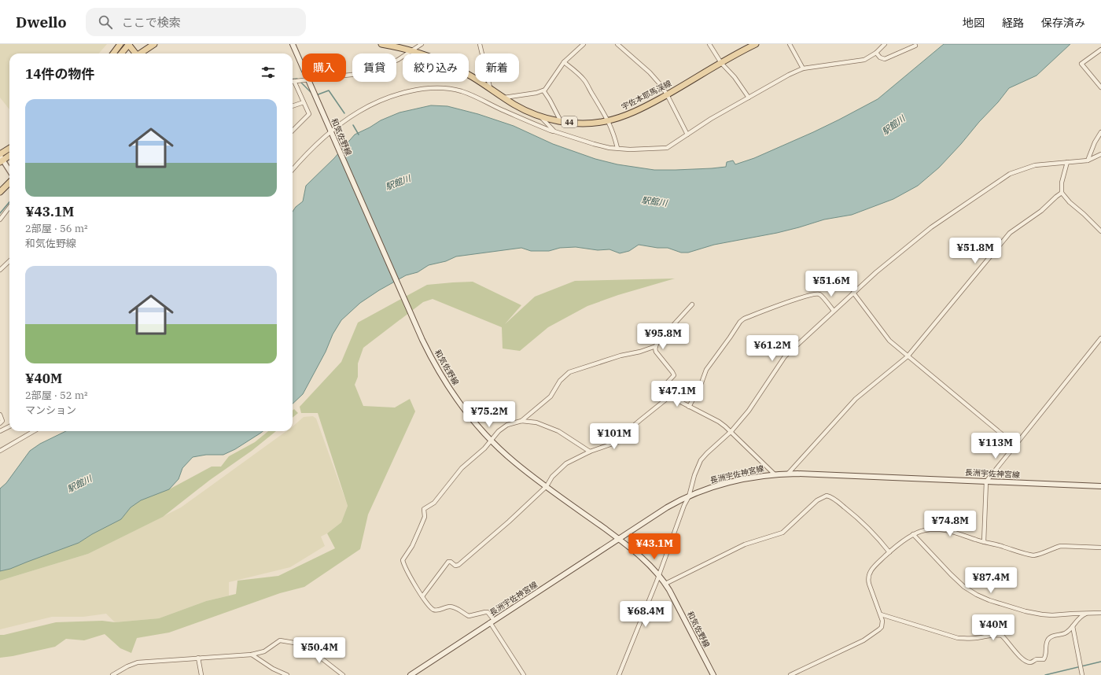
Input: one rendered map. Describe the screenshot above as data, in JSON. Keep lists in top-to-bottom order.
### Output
{
  "streets": {
    "main road": [
      "宇佐本耶馬渓線",
      "44",
      "和気佐野線",
      "長洲宇佐神宮線"
    ]
  },
  "crossings": [
    ["和気佐野線", "長洲宇佐神宮線"]
  ],
  "water": ["駅館川"],
  "page": {
    "header": "Dwello",
    "search": "ここで検索",
    "nav": ["地図", "経路", "保存済み"],
    "chip": [
      "購入",
      "賃貸",
      "絞り込み",
      "新着"
    ],
    "heading": "14件の物件",
    "list": [
      {
        "name": "¥43.1M",
        "note": "2部屋 · 56 m² · 和気佐野線"
      },
      {
        "name": "¥40M",
        "note": "2部屋 · 52 m² · マンション"
      }
    ],
    "price": [
      "¥51.8M",
      "¥51.6M",
      "¥95.8M",
      "¥61.2M",
      "¥47.1M",
      "¥75.2M",
      "¥101M",
      "¥113M",
      "¥74.8M",
      "¥43.1M",
      "¥87.4M",
      "¥68.4M",
      "¥40M",
      "¥50.4M"
    ]
  }
}
